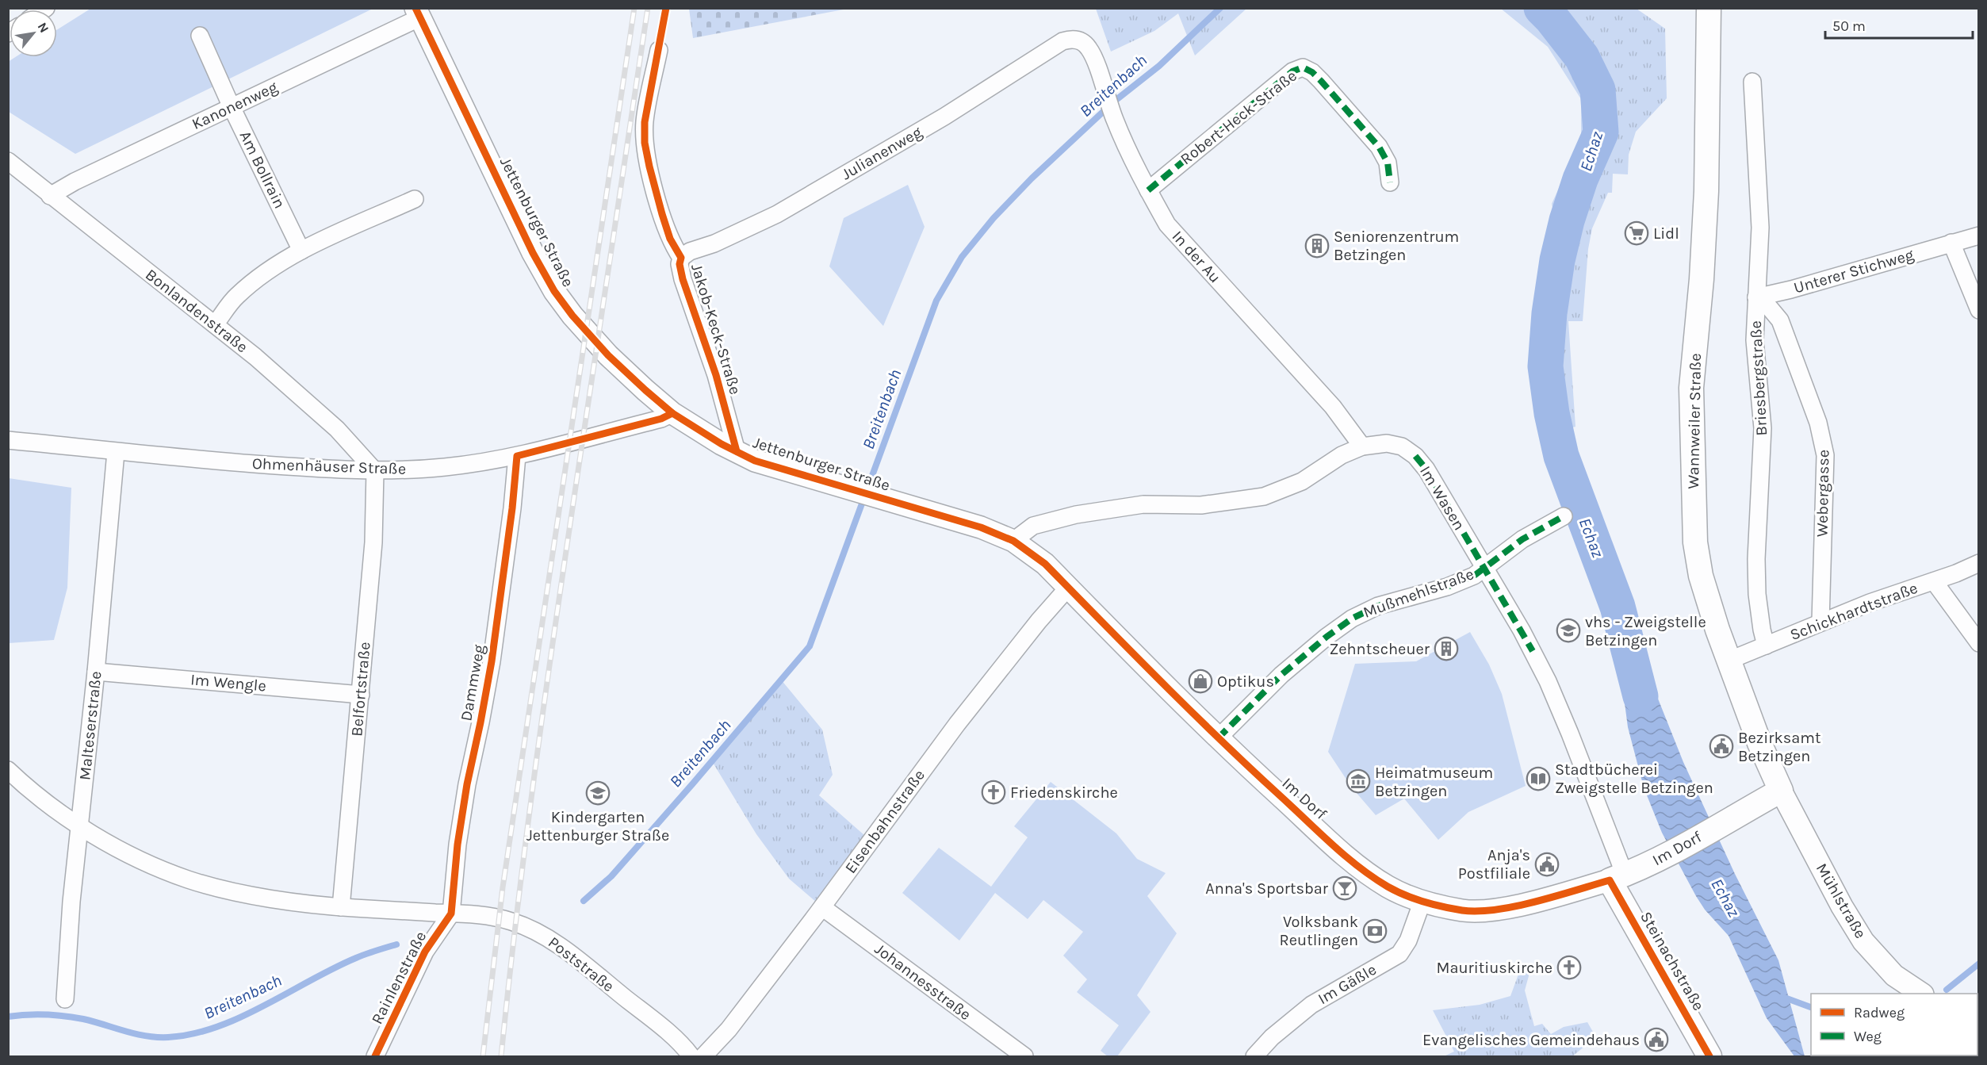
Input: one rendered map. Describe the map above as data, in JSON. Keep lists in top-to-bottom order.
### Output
{
  "streets": {
    "main road": ["Wannweiler Straße", "Im Dorf", "Steinachstraße"],
    "street": [
      "Kanonenweg",
      "Robert-Heck-Straße",
      "Julianenweg",
      "Am Bollrain",
      "Jettenburger Straße",
      "In der Au",
      "Unterer Stichweg",
      "Bonlandenstraße",
      "Jakob-Keck-Straße",
      "Briesbergstraße",
      "Ohmenhäuser Straße",
      "Webergasse",
      "Im Wasen",
      "Mußmehlstraße",
      "Schickhardtstraße",
      "Im Wengle",
      "Dammweg",
      "Belfortstraße",
      "Malteserstraße",
      "Eisenbahnstraße",
      "Mühlstraße",
      "Poststraße",
      "Rainlenstraße",
      "Johannesstraße",
      "Im Gäßle"
    ]
  },
  "crossings": [
    ["Kanonenweg", "Am Bollrain"],
    ["Kanonenweg", "Jettenburger Straße"],
    ["Kanonenweg", "Bonlandenstraße"],
    ["Robert-Heck-Straße", "In der Au"],
    ["Julianenweg", "In der Au"],
    ["Julianenweg", "Jakob-Keck-Straße"],
    ["Jettenburger Straße", "Jakob-Keck-Straße"],
    ["Jettenburger Straße", "Ohmenhäuser Straße"],
    ["Jettenburger Straße", "Im Wasen"],
    ["Jettenburger Straße", "Im Dorf"],
    ["In der Au", "Im Wasen"],
    ["Unterer Stichweg", "Briesbergstraße"],
    ["Unterer Stichweg", "Webergasse"],
    ["Bonlandenstraße", "Ohmenhäuser Straße"],
    ["Bonlandenstraße", "Belfortstraße"],
    ["Briesbergstraße", "Webergasse"],
    ["Briesbergstraße", "Schickhardtstraße"],
    ["Wannweiler Straße", "Schickhardtstraße"],
    ["Wannweiler Straße", "Im Dorf"],
    ["Wannweiler Straße", "Mühlstraße"],
    ["Ohmenhäuser Straße", "Dammweg"],
    ["Ohmenhäuser Straße", "Belfortstraße"],
    ["Ohmenhäuser Straße", "Malteserstraße"],
    ["Webergasse", "Schickhardtstraße"],
    ["Im Wasen", "Mußmehlstraße"],
    ["Im Wasen", "Im Dorf"],
    ["Im Wasen", "Steinachstraße"],
    ["Mußmehlstraße", "Im Dorf"],
    ["Im Wengle", "Belfortstraße"],
    ["Im Wengle", "Malteserstraße"],
    ["Dammweg", "Poststraße"],
    ["Dammweg", "Rainlenstraße"],
    ["Belfortstraße", "Poststraße"],
    ["Malteserstraße", "Poststraße"],
    ["Im Dorf", "Eisenbahnstraße"],
    ["Im Dorf", "Mühlstraße"],
    ["Im Dorf", "Steinachstraße"],
    ["Im Dorf", "Im Gäßle"],
    ["Eisenbahnstraße", "Johannesstraße"],
    ["Poststraße", "Rainlenstraße"]
  ],
  "water": ["Breitenbach", "Echaz"],
  "places": {
    "supermarket": ["Lidl"],
    "building": ["Seniorenzentrum Betzingen", "Zehntscheuer"],
    "school or university": ["vhs - Zweigstelle Betzingen", "Kindergarten Jettenburger Straße"],
    "shop": ["Optikus"],
    "public building": ["Bezirksamt Betzingen", "Anja's Postfiliale", "Evangelisches Gemeindehaus"],
    "library": ["Stadtbücherei Zweigstelle Betzingen"],
    "museum": ["Heimatmuseum Betzingen"],
    "church": ["Friedenskirche", "Mauritiuskirche"],
    "bar": ["Anna's Sportsbar"],
    "bank": ["Volksbank Reutlingen"]
  },
  "legend": ["Radweg", "Weg"],
  "scale_bar": "50 m",
  "north": "top right"
}
